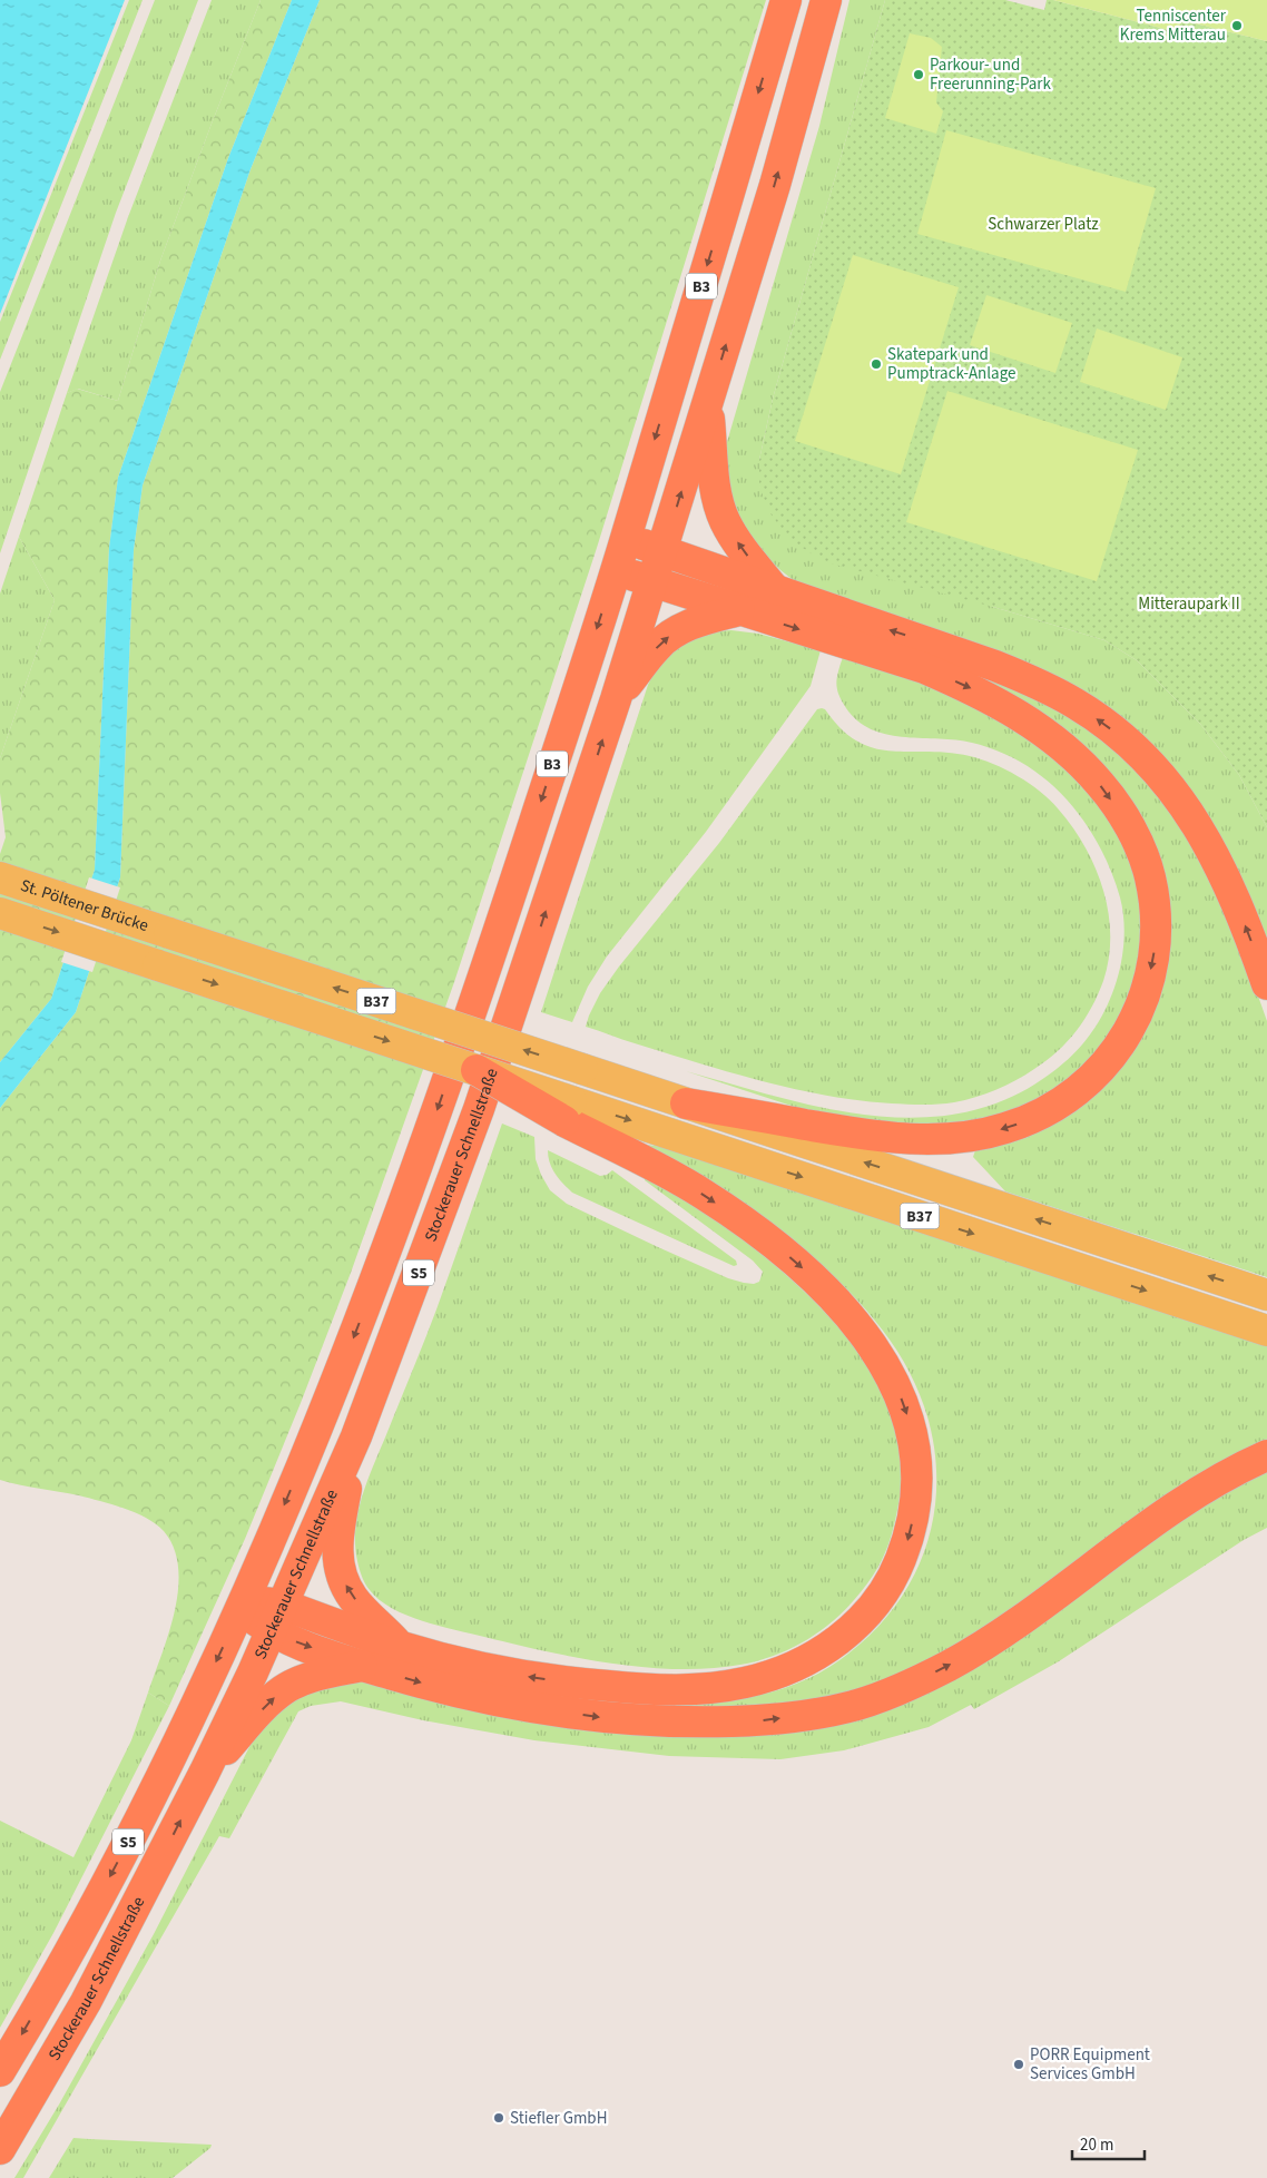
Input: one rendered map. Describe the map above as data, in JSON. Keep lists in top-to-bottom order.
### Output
{
  "streets": {
    "highway": ["B3", "Stockerauer Schnellstraße", "S5"],
    "main road": ["St. Pöltener Brücke", "B37"]
  },
  "crossings": [
    ["B3", "Stockerauer Schnellstraße"],
    ["B3", "S5"],
    ["St. Pöltener Brücke", "B37"]
  ],
  "parks": ["Schwarzer Platz", "Mitteraupark II"],
  "places": [
    "Tenniscenter Krems Mitterau",
    "Parkour- und Freerunning-Park",
    "Skatepark und Pumptrack-Anlage",
    "PORR Equipment Services GmbH",
    "Stiefler GmbH"
  ],
  "scale_bar": "20 m"
}
